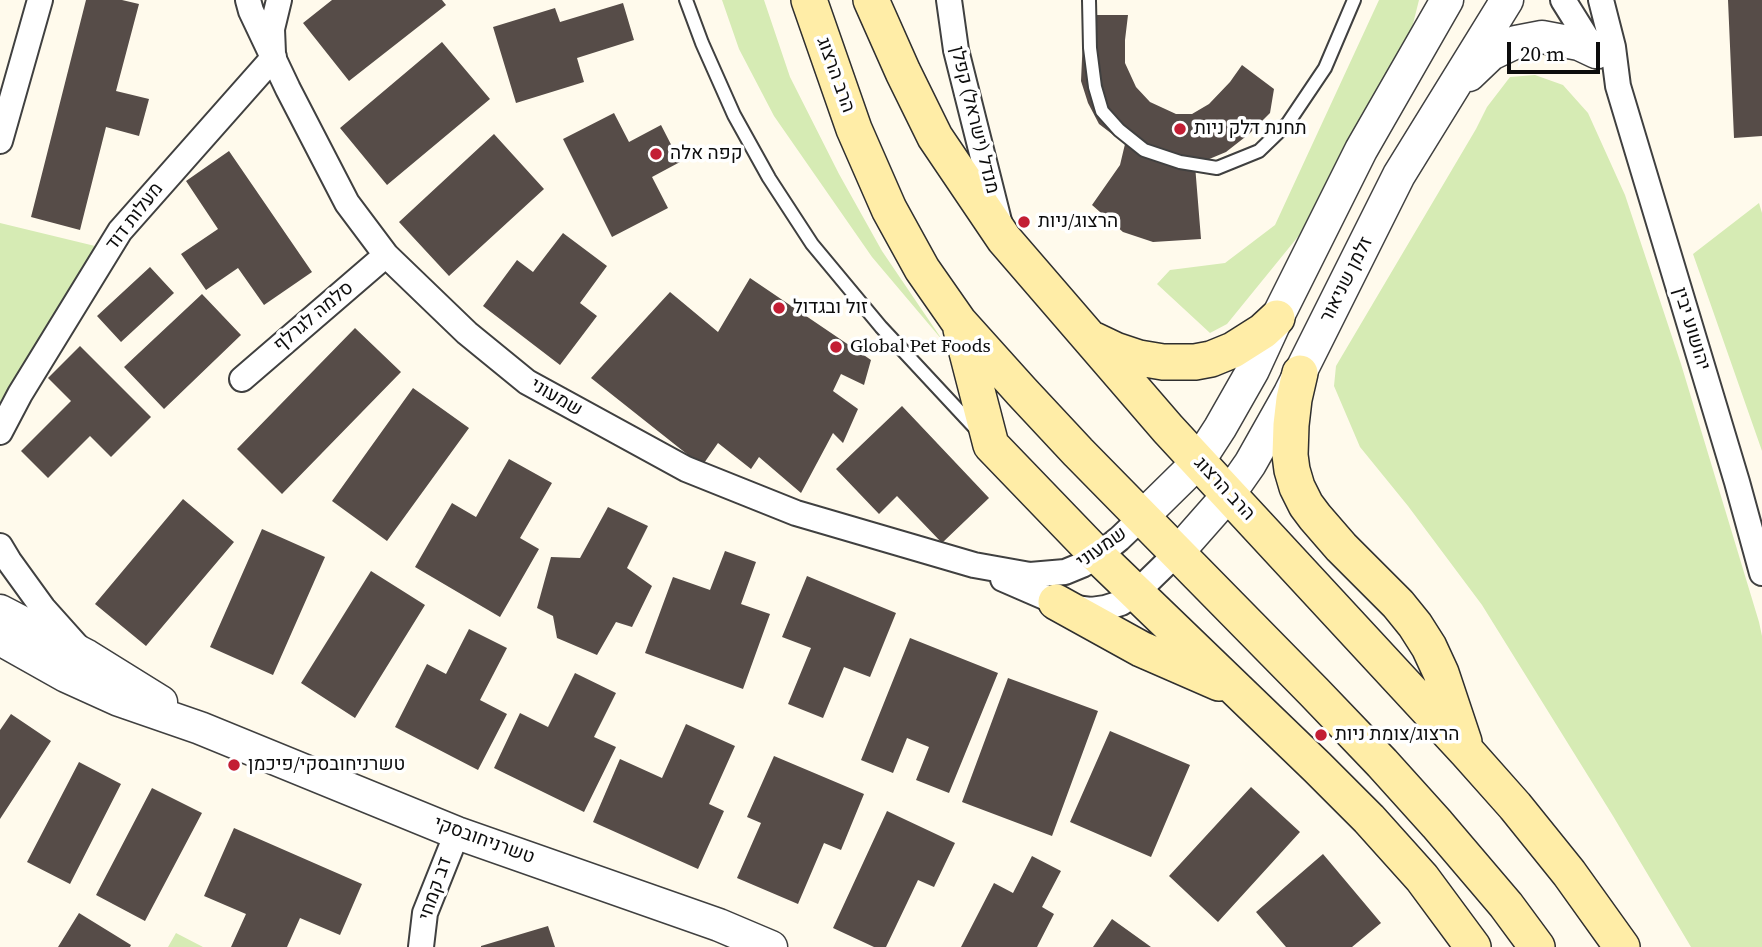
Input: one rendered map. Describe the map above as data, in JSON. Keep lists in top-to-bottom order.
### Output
{
  "streets": {
    "main road": ["הרב הרצוג"],
    "street": [
      "מנדל (ישראל) קפלן",
      "מעלות דוד",
      "זלמן שניאור",
      "סלמה לגרלף",
      "יהושוע יבין",
      "שמעוני",
      "טשרניחובסקי",
      "דב קמחי"
    ]
  },
  "crossings": [
    ["הרב הרצוג", "מנדל (ישראל) קפלן"],
    ["הרב הרצוג", "זלמן שניאור"],
    ["הרב הרצוג", "שמעוני"],
    ["מעלות דוד", "שמעוני"],
    ["זלמן שניאור", "שמעוני"],
    ["סלמה לגרלף", "שמעוני"],
    ["טשרניחובסקי", "דב קמחי"]
  ],
  "places": [
    "תחנת דלק ניות",
    "קפה אלה",
    "הרצוג/ניות",
    "זול ובגדול",
    "Global Pet Foods",
    "הרצוג/צומת ניות",
    "טשרניחובסקי/פיכמן"
  ],
  "scale_bar": "20 m"
}
